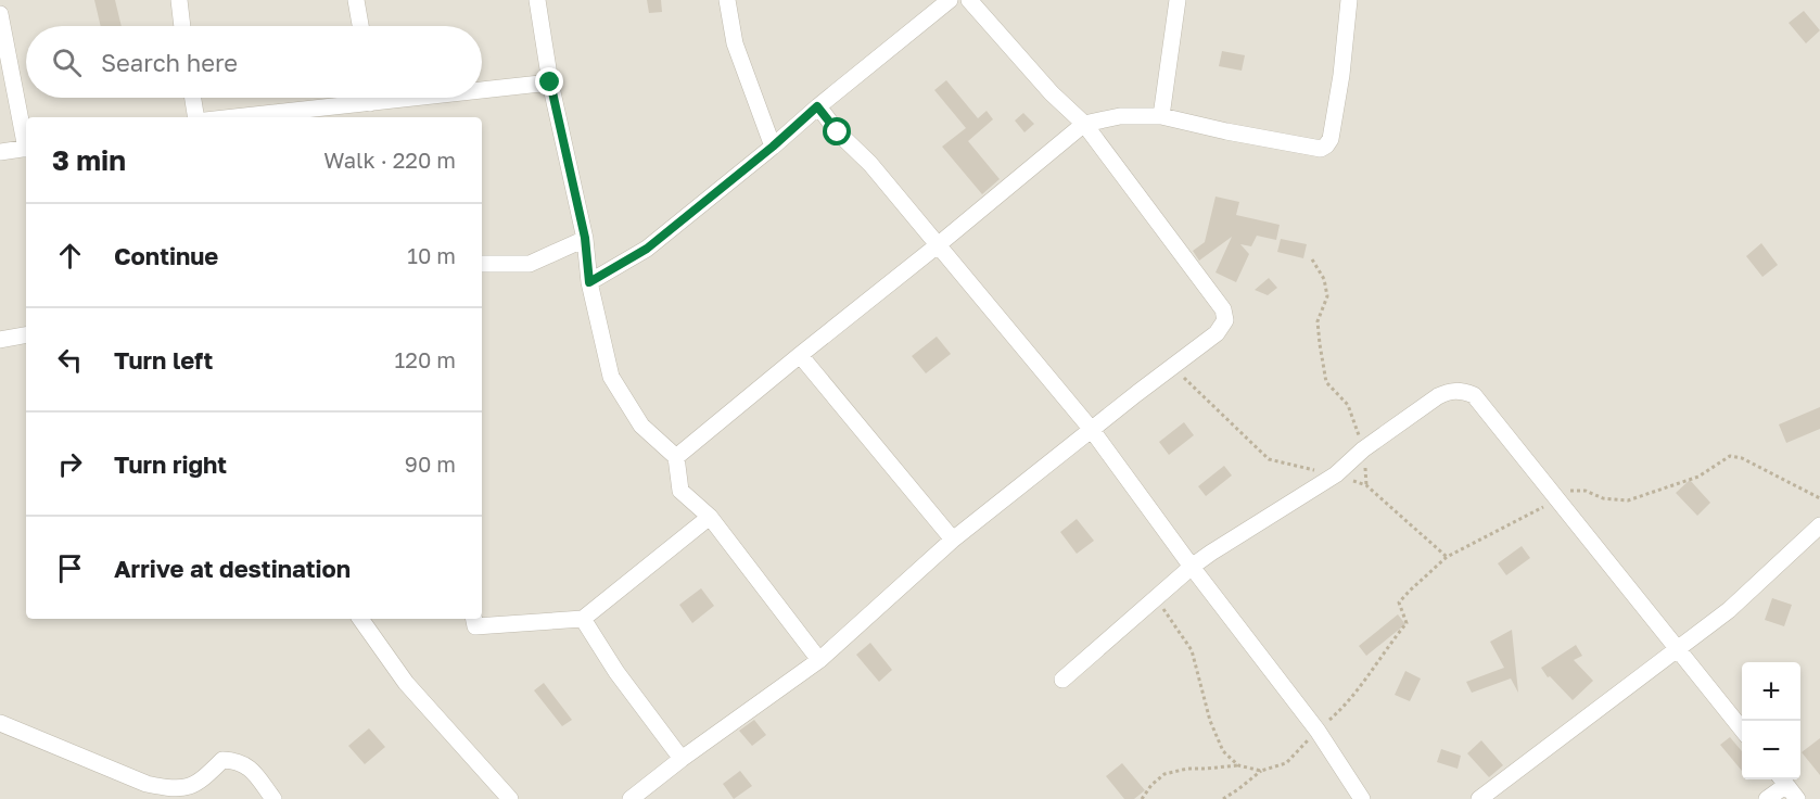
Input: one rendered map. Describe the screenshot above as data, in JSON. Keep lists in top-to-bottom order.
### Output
{
  "page": {
    "search": "Search here",
    "heading": ["3 min", "Walk · 220 m"],
    "list": [
      ["Continue", "10 m"],
      ["Turn left", "120 m"],
      ["Turn right", "90 m"],
      "Arrive at destination"
    ],
    "map_buttons": ["+", "−"]
  }
}
